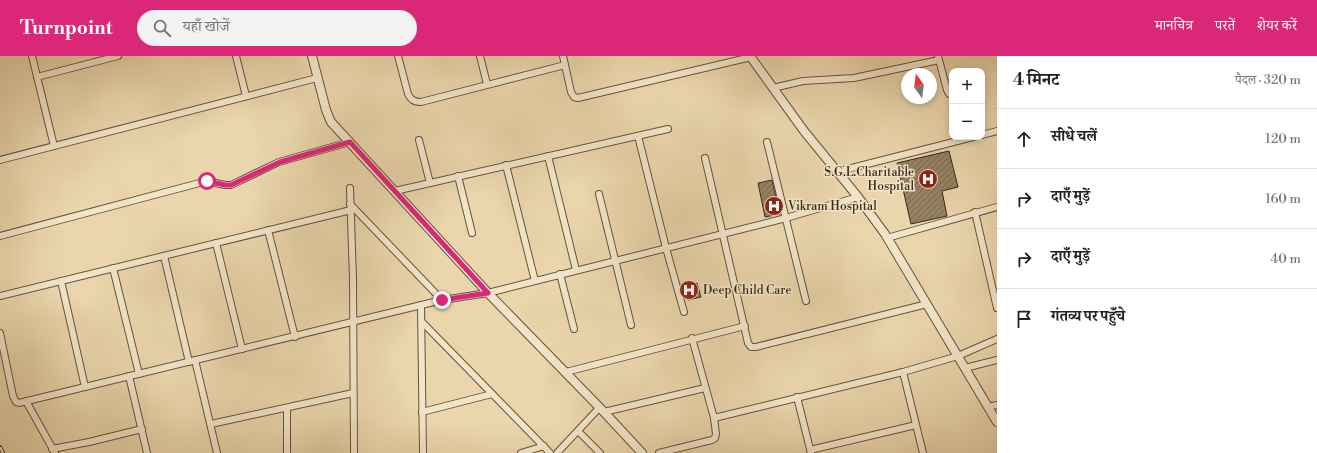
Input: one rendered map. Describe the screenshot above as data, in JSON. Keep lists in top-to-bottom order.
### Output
{
  "places": {
    "hospital": ["S.G.L.Charitable Hospital", "Vikram Hospital", "Deep Child Care"]
  },
  "north": "top",
  "page": {
    "header": "Turnpoint",
    "search": "यहाँ खोजें",
    "nav": ["मानचित्र", "परतें", "शेयर करें"],
    "heading": ["4 मिनट", "पैदल · 320 m"],
    "map_buttons": ["+", "−"],
    "list": [
      ["सीधे चलें", "120 m"],
      ["दाएँ मुड़ें", "160 m"],
      ["दाएँ मुड़ें", "40 m"],
      "गंतव्य पर पहुँचे"
    ]
  }
}
